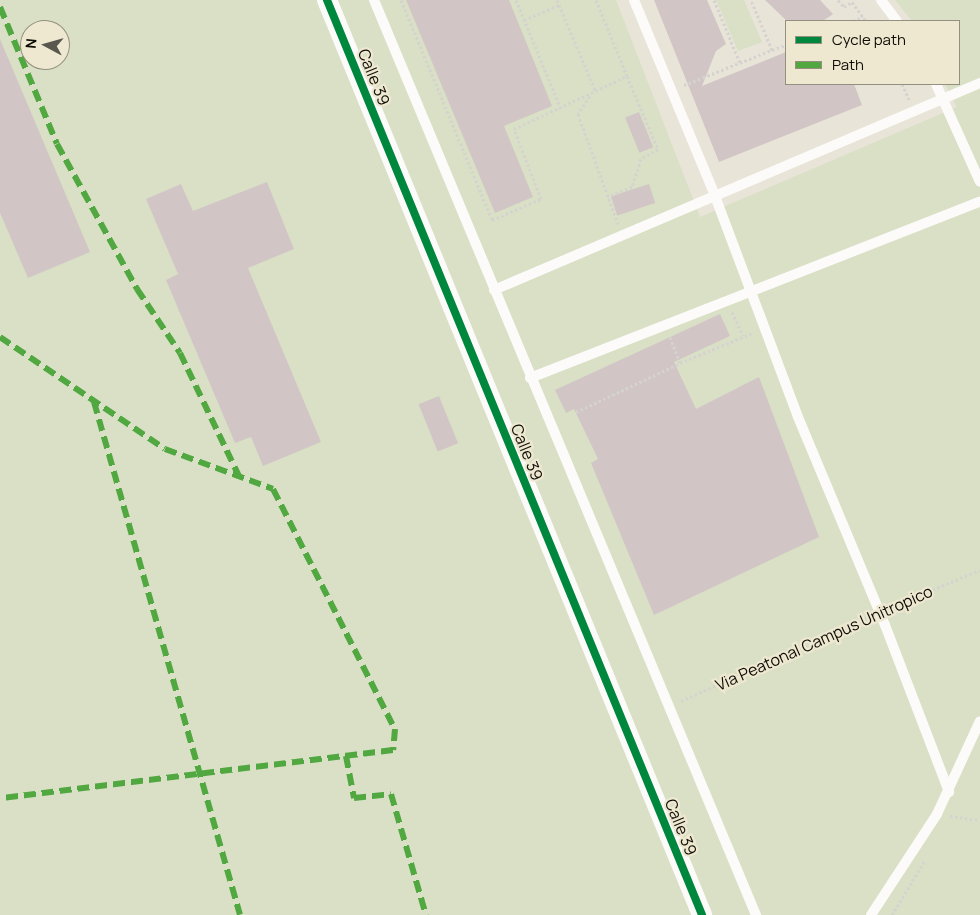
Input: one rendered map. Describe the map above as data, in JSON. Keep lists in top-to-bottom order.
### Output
{
  "streets": {
    "street": ["Calle 39"],
    "path": ["Via Peatonal Campus Unitropico"]
  },
  "legend": ["Cycle path", "Path"],
  "north": "left"
}
